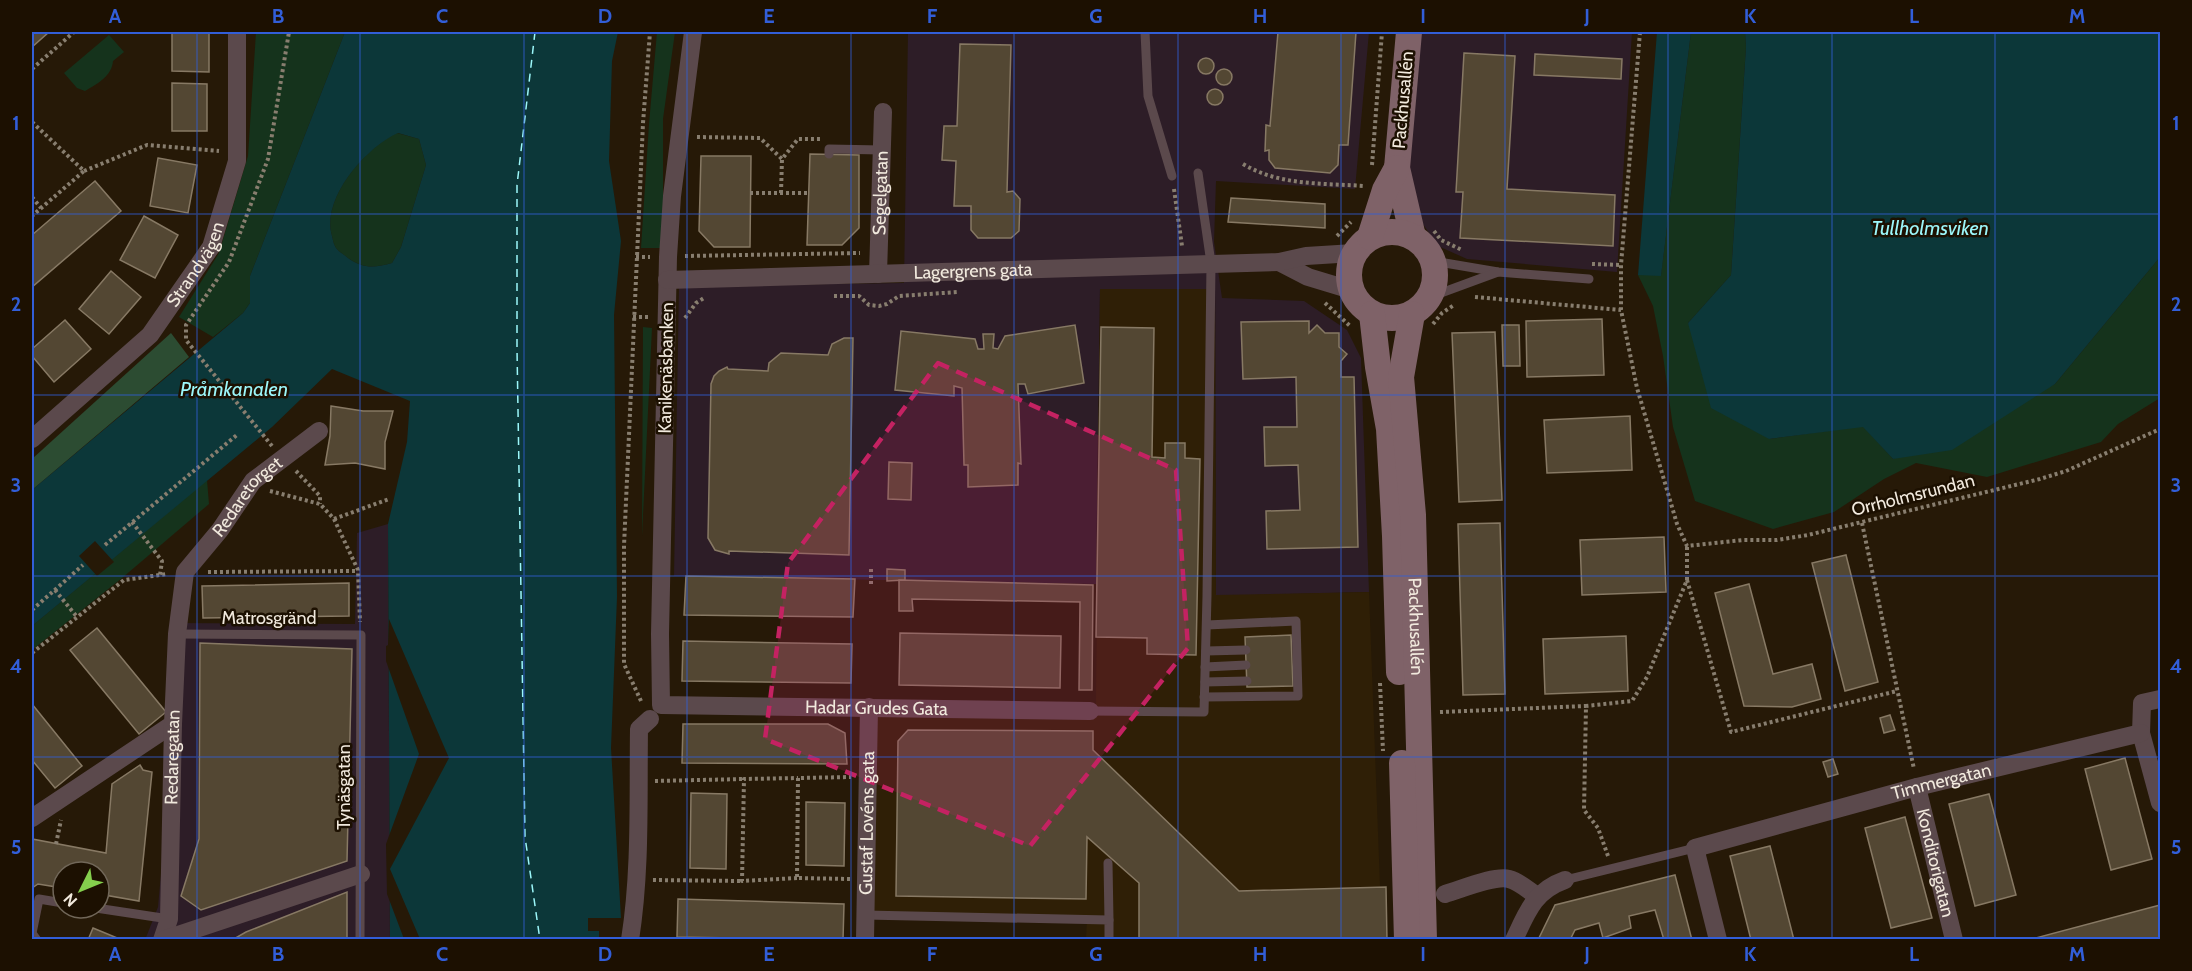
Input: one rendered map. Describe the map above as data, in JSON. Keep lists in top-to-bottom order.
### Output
{
  "streets": {
    "street": [
      "Packhusallén",
      "Segelgatan",
      "Strandvägen",
      "Lagergrens gata",
      "Kanikenäsbanken",
      "Redaretorget",
      "Hadar Grudes Gata",
      "Redaregatan",
      "Timmergatan",
      "Gustaf Lovéns gata",
      "Konditorigatan"
    ],
    "lane": ["Matrosgränd", "Tynäsgatan"],
    "path": ["Orrholmsrundan"]
  },
  "crossings": [
    ["Packhusallén", "Lagergrens gata"],
    ["Segelgatan", "Lagergrens gata"],
    ["Lagergrens gata", "Kanikenäsbanken"],
    ["Kanikenäsbanken", "Hadar Grudes Gata"],
    ["Redaretorget", "Redaregatan"],
    ["Matrosgränd", "Redaregatan"],
    ["Matrosgränd", "Tynäsgatan"],
    ["Hadar Grudes Gata", "Gustaf Lovéns gata"],
    ["Timmergatan", "Konditorigatan"]
  ],
  "water": ["Tullholmsviken", "Pråmkanalen"],
  "north": "bottom left",
  "grid": {
    "columns": [
      "A",
      "B",
      "C",
      "D",
      "E",
      "F",
      "G",
      "H",
      "I",
      "J",
      "K",
      "L",
      "M"
    ],
    "rows": [
      "1",
      "2",
      "3",
      "4",
      "5"
    ]
  }
}
